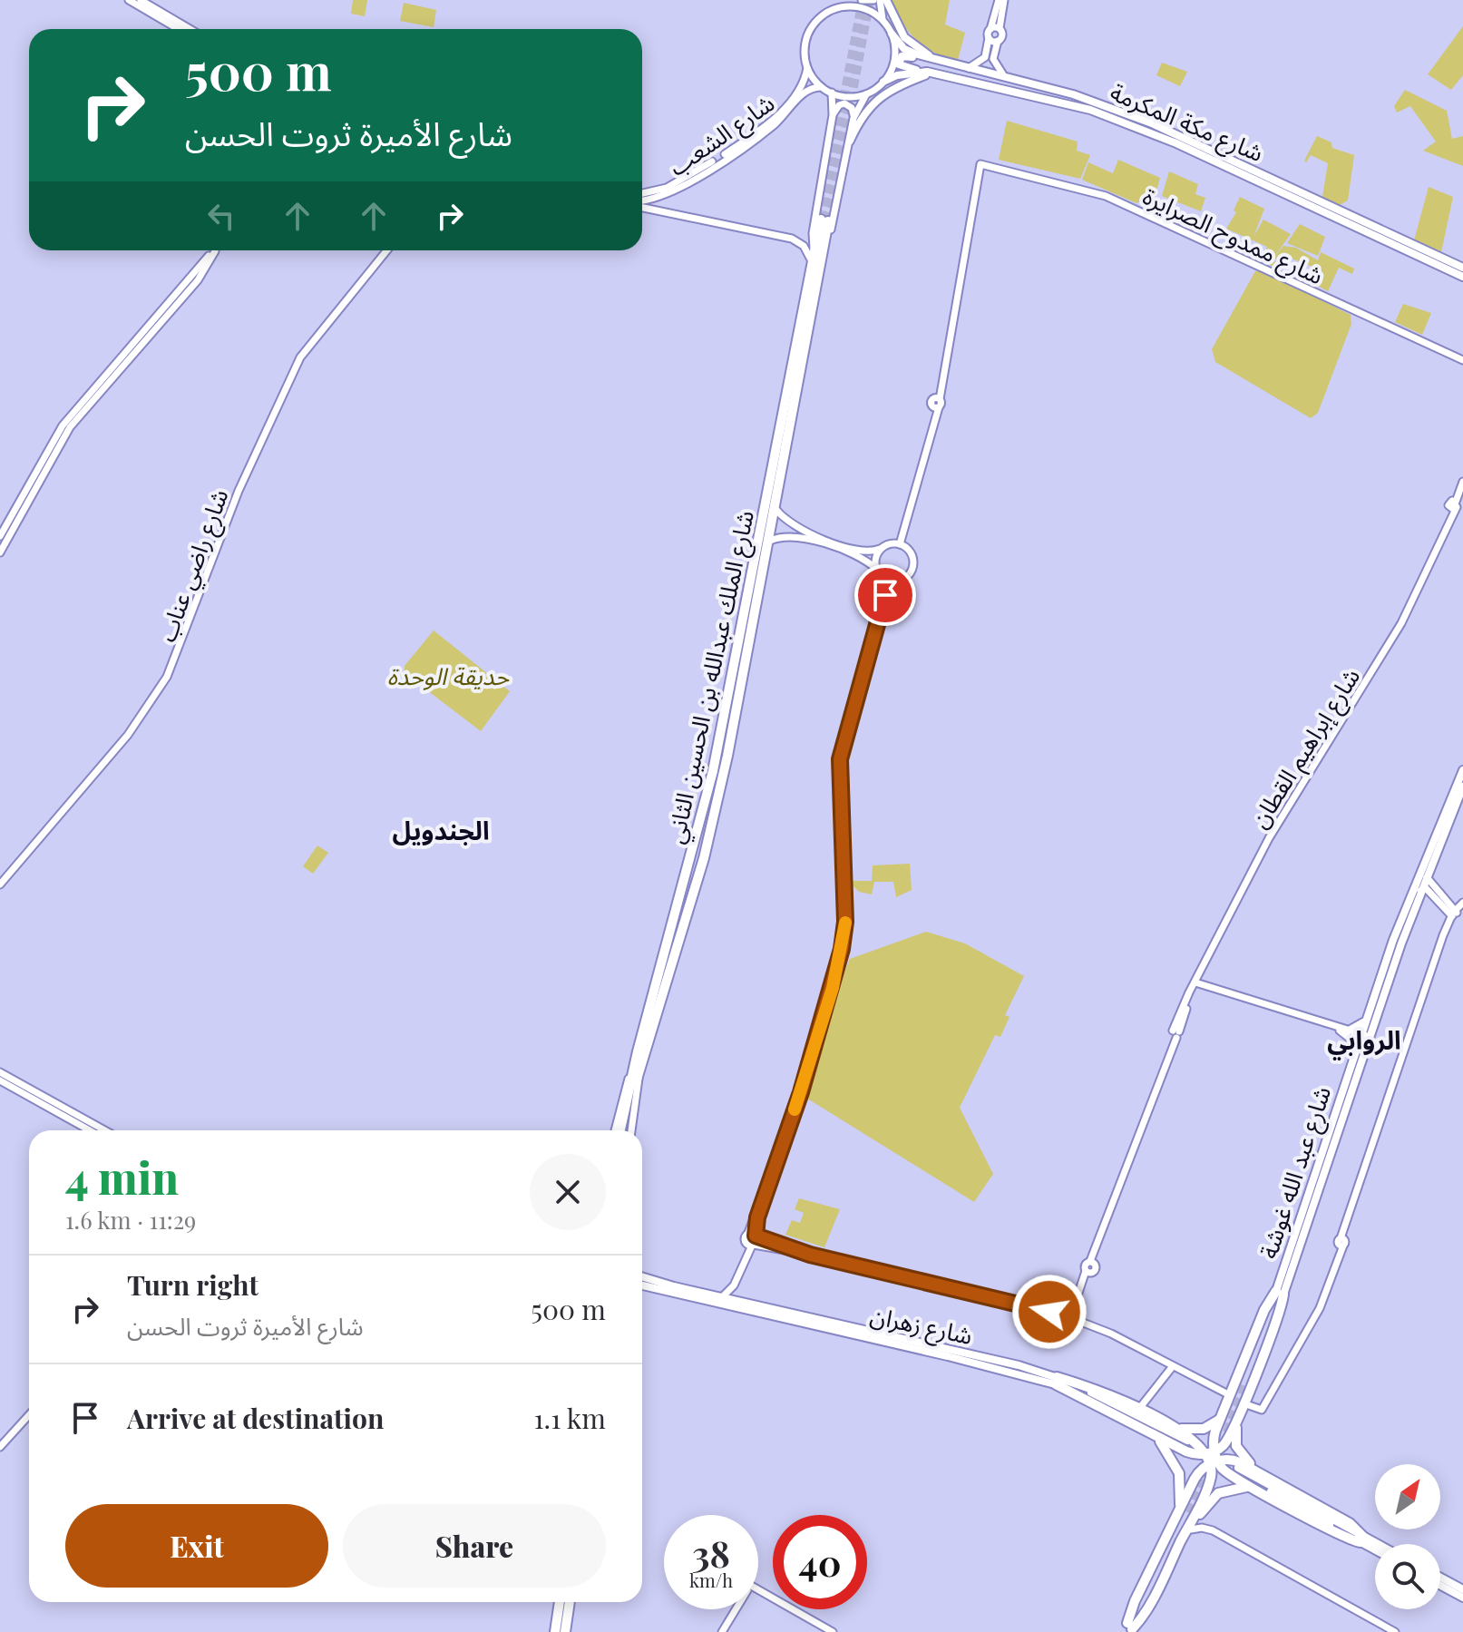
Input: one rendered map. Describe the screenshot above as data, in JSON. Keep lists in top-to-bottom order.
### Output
{
  "streets": {
    "highway": ["شارع الملك عبدالله بن الحسين الثاني", "شارع عبد الله غوشة"],
    "main road": ["شارع مكة المكرمة", "شارع زهران"],
    "street": [
      "شارع الشعب",
      "شارع ممدوح الصرايرة",
      "شارع راضي عناب",
      "شارع إبراهيم القطان"
    ]
  },
  "crossings": [
    ["شارع مكة المكرمة", "شارع الشعب"],
    ["شارع الشعب", "شارع الملك عبدالله بن الحسين الثاني"]
  ],
  "districts": ["الجندويل", "الروابي"],
  "parks": ["حديقة الوحدة"],
  "north": "top right",
  "page": {
    "turn": ["500 m", "شارع الأميرة ثروت الحسن"],
    "heading": ["4 min", "1.6 km · 11:29"],
    "list": [
      {
        "name": "Turn right",
        "note": "شارع الأميرة ثروت الحسن",
        "value": "500 m"
      },
      {
        "name": "Arrive at destination",
        "value": "1.1 km"
      }
    ],
    "buttons": ["Exit", "Share"],
    "speed": "38 km/h",
    "limit": "40"
  }
}
